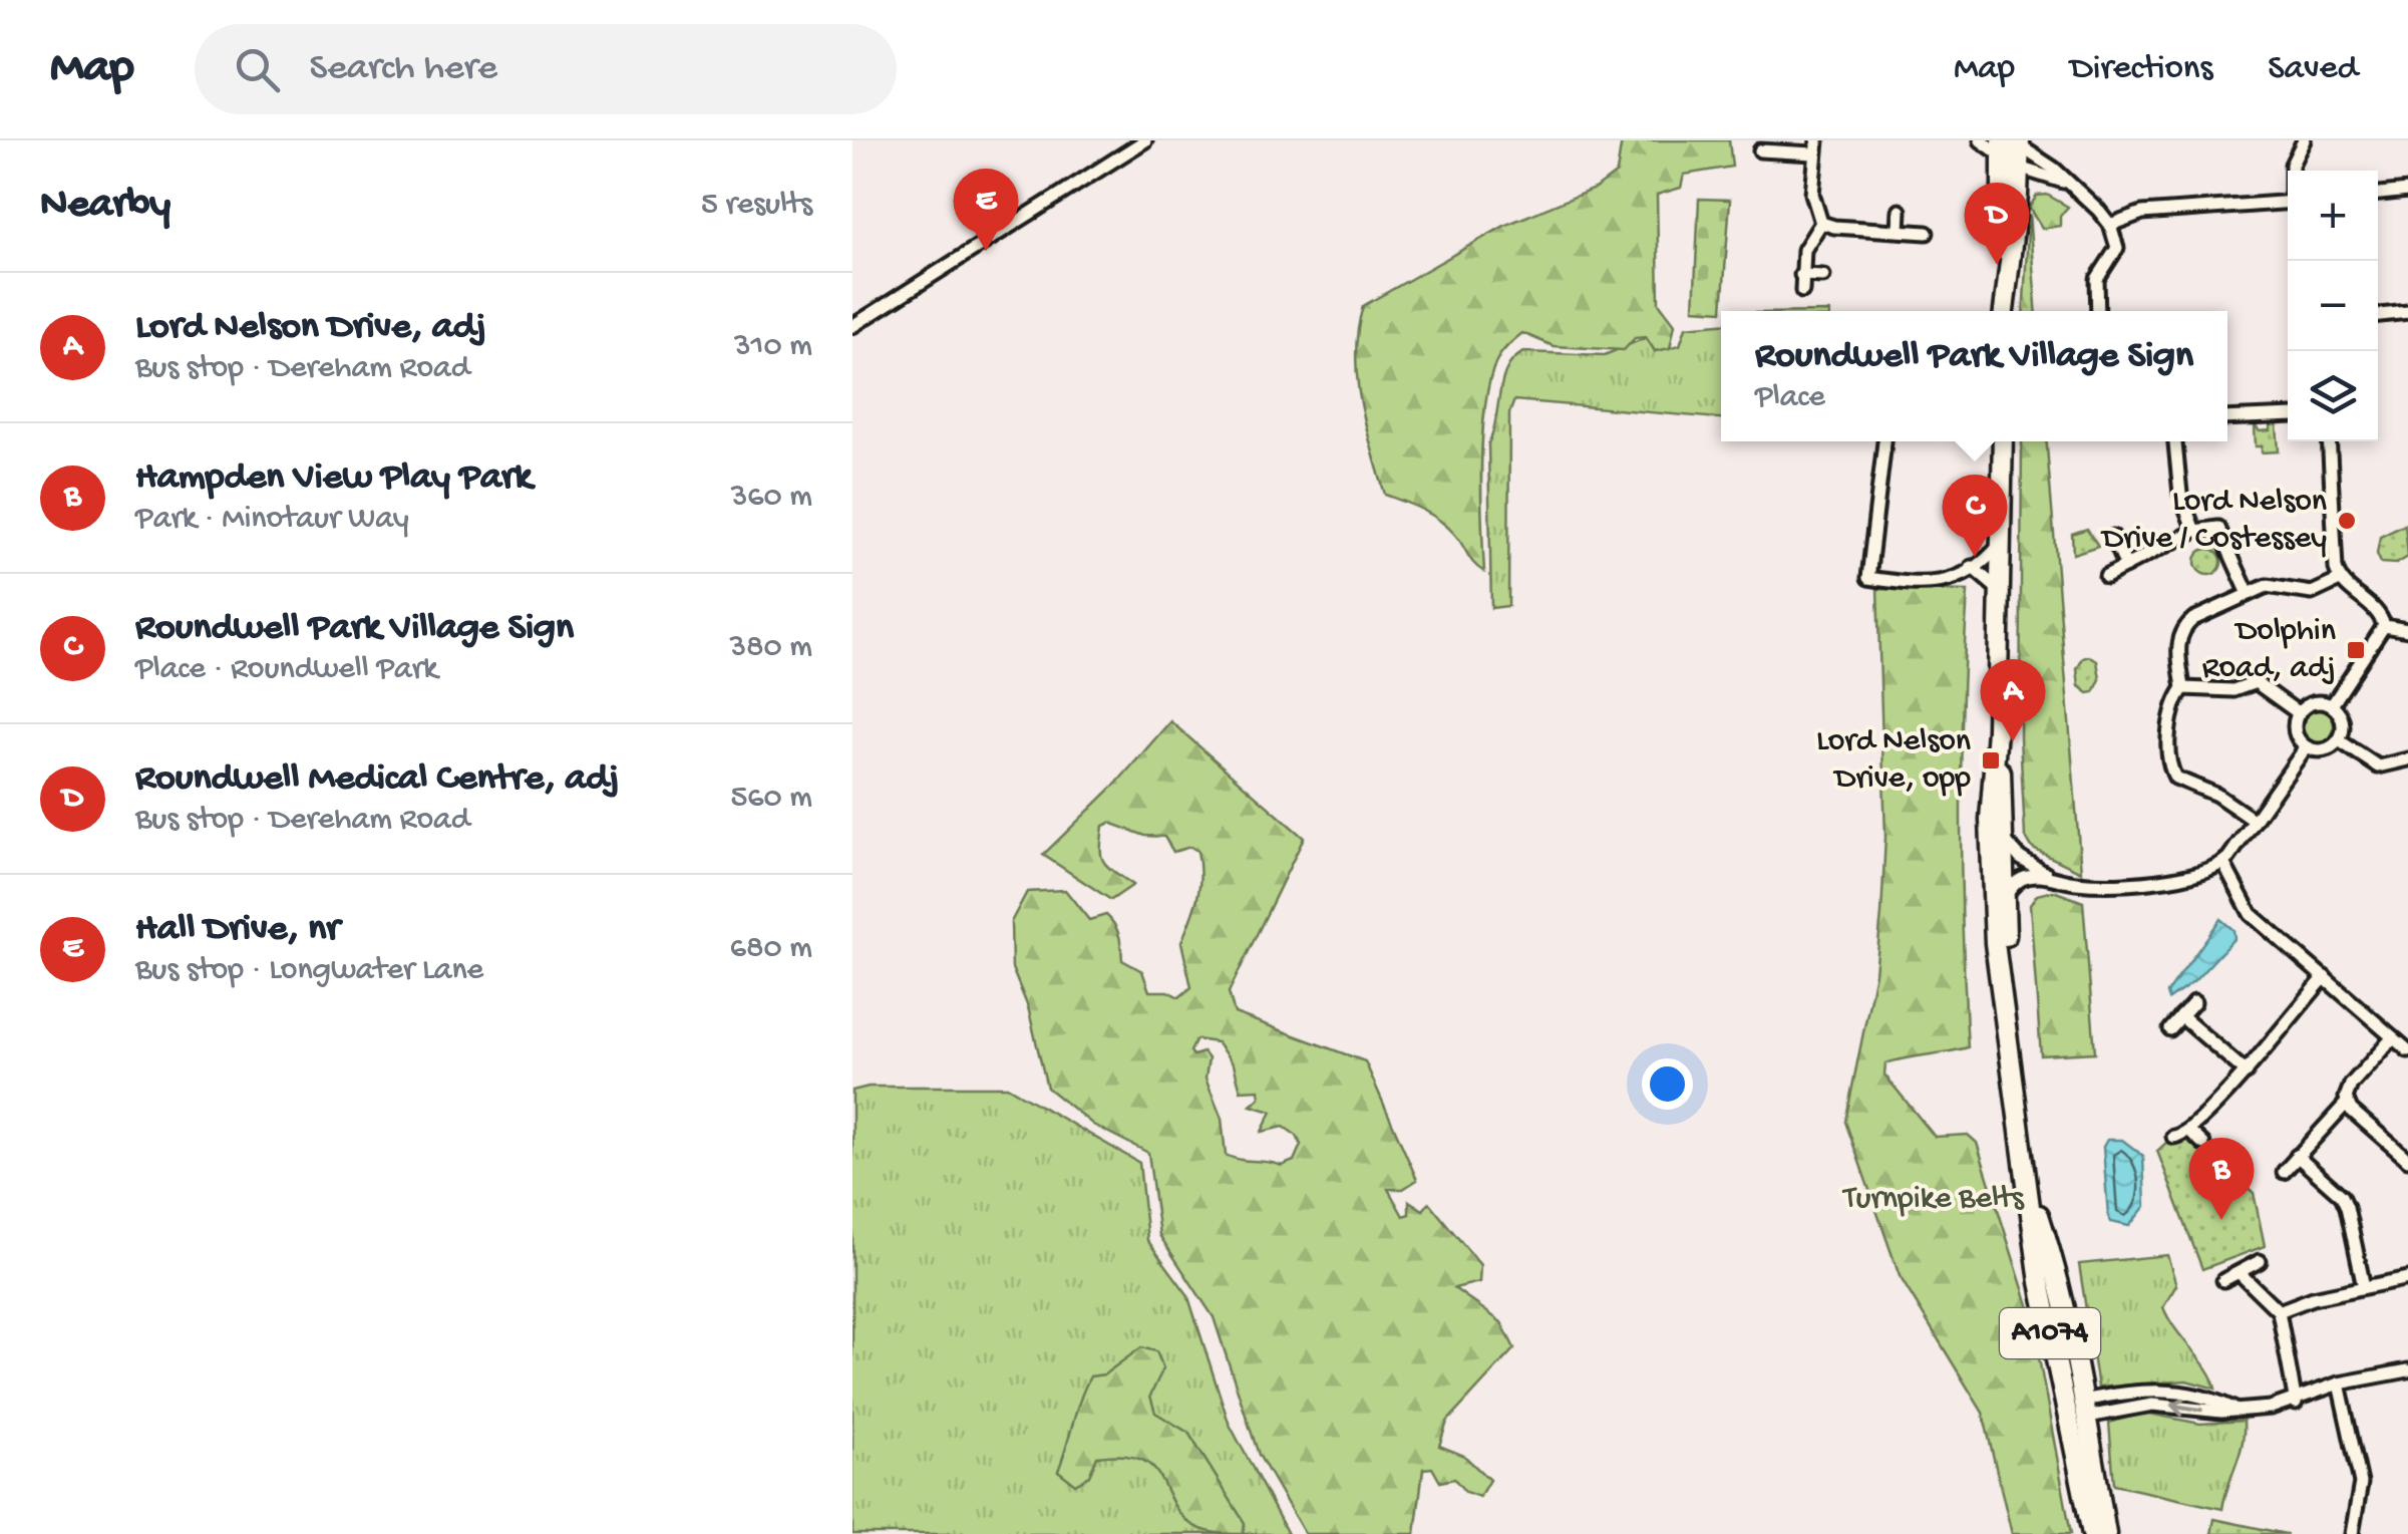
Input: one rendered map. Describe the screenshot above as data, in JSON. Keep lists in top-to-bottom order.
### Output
{
  "streets": {
    "highway": ["A1074"]
  },
  "parks": ["Turnpike Belts"],
  "places": {
    "other": ["Lord Nelson Drive / Costessey"],
    "transit": ["Dolphin Road, adj", "Lord Nelson Drive, opp"]
  },
  "page": {
    "header": "Map",
    "search": "Search here",
    "nav": ["Map", "Directions", "Saved"],
    "heading": ["Nearby", "5 results"],
    "pins": [
      "E",
      "D",
      "C",
      "A",
      "B"
    ],
    "map_buttons": ["+", "−"],
    "list": [
      {
        "mark": "A",
        "name": "Lord Nelson Drive, adj",
        "note": "Bus stop · Dereham Road",
        "value": "310 m"
      },
      {
        "mark": "B",
        "name": "Hampden View Play Park",
        "note": "Park · Minotaur Way",
        "value": "360 m"
      },
      {
        "mark": "C",
        "name": "Roundwell Park Village Sign",
        "note": "Place · Roundwell Park",
        "value": "380 m"
      },
      {
        "mark": "D",
        "name": "Roundwell Medical Centre, adj",
        "note": "Bus stop · Dereham Road",
        "value": "560 m"
      },
      {
        "mark": "E",
        "name": "Hall Drive, nr",
        "note": "Bus stop · Longwater Lane",
        "value": "680 m"
      }
    ],
    "popup": ["Roundwell Park Village Sign", "Place"]
  }
}
